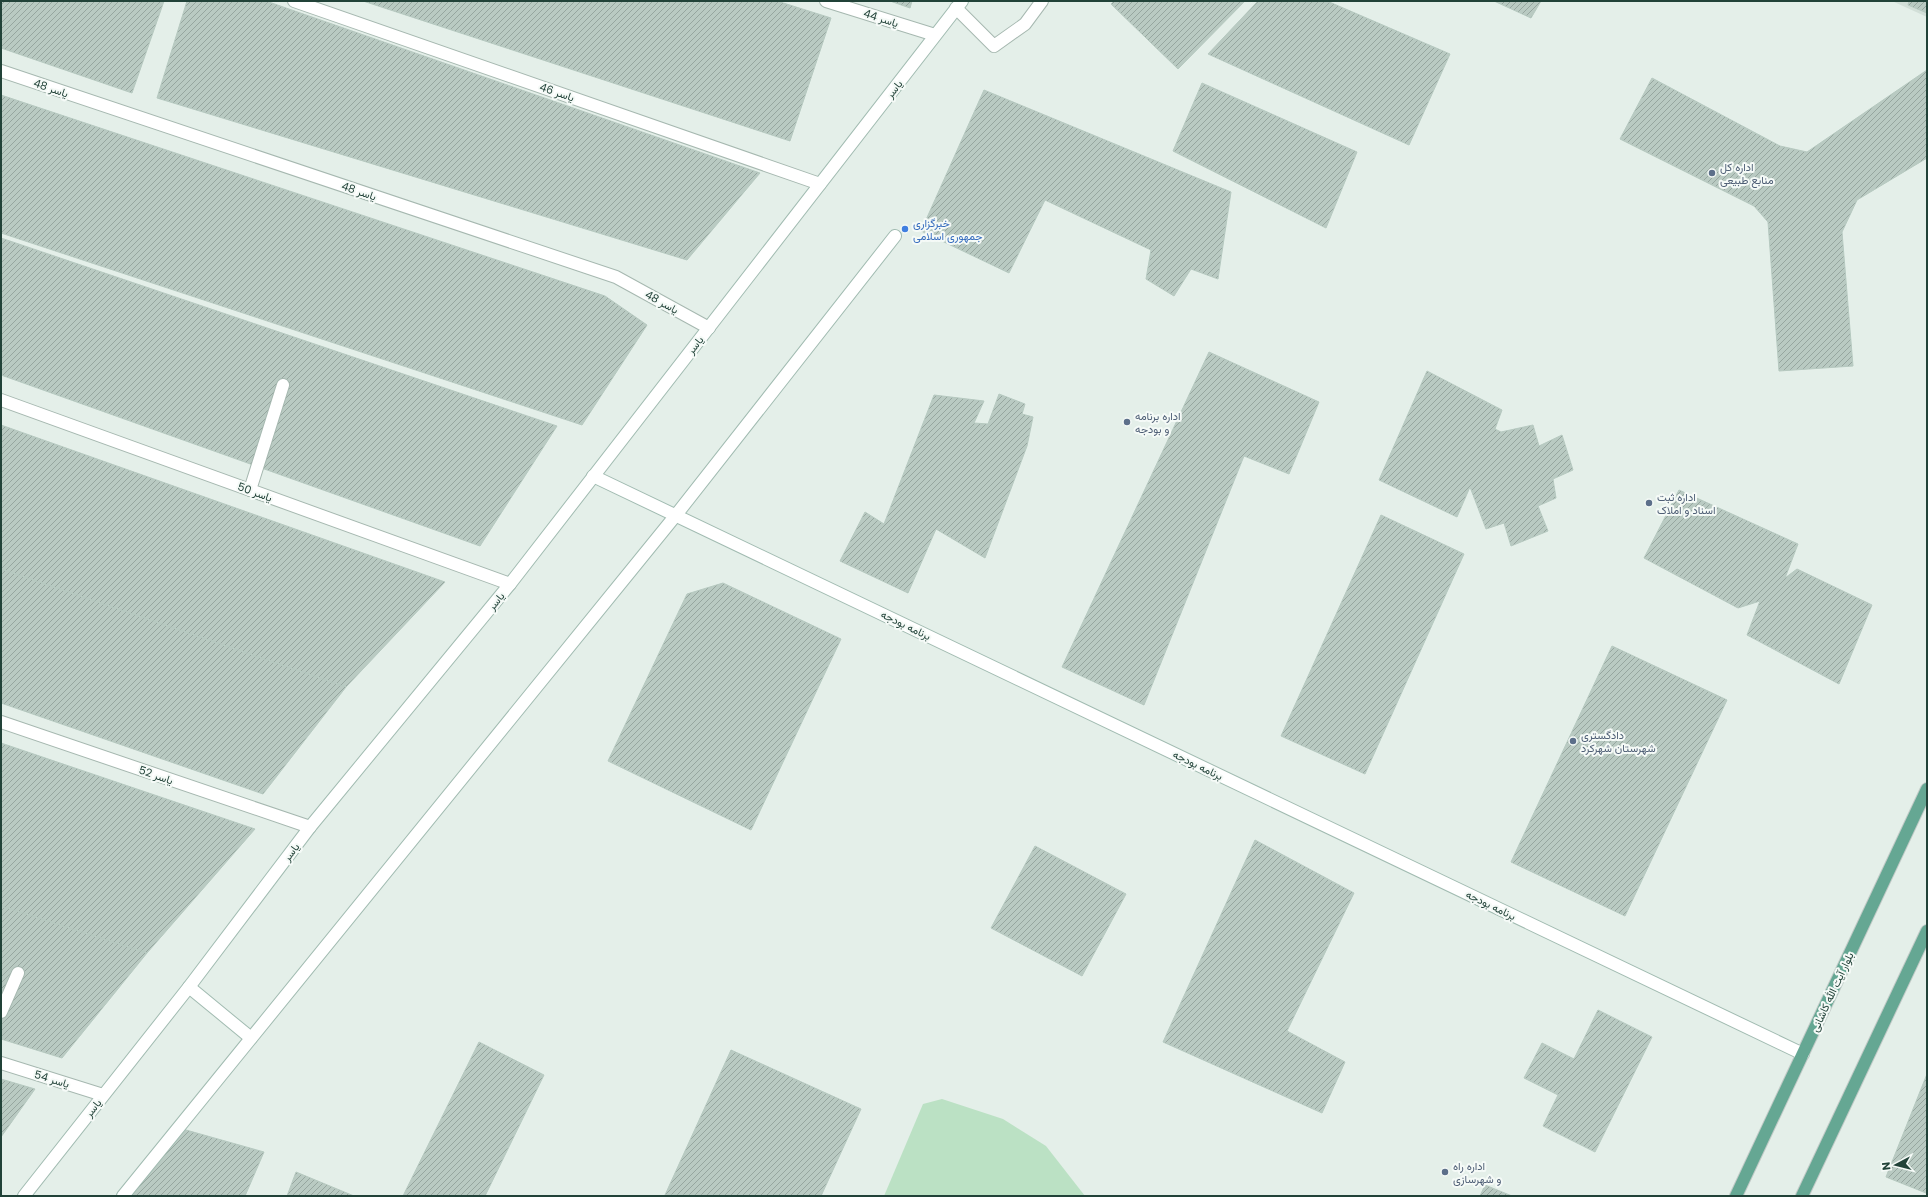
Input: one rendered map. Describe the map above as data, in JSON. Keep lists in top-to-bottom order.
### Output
{
  "streets": {
    "main road": [
      "یاسر 44",
      "یاسر 48",
      "یاسر",
      "یاسر 46",
      "یاسر 50",
      "برنامه بودجه",
      "یاسر 52",
      "بلوار آیت الله کاشانی",
      "یاسر 54"
    ]
  },
  "crossings": [
    ["یاسر 44", "یاسر"],
    ["یاسر 48", "یاسر"],
    ["یاسر", "یاسر 46"],
    ["یاسر", "یاسر 50"],
    ["یاسر", "برنامه بودجه"],
    ["یاسر", "یاسر 52"],
    ["یاسر", "یاسر 54"],
    ["برنامه بودجه", "بلوار آیت الله کاشانی"]
  ],
  "places": [
    "اداره کل منابع طبیعی",
    "خبرگزاری جمهوری اسلامی",
    "اداره برنامه و بودجه",
    "اداره ثبت اسناد و املاک",
    "دادگستری شهرستان شهرکرد",
    "اداره راه و شهرسازی"
  ],
  "north": "left"
}
